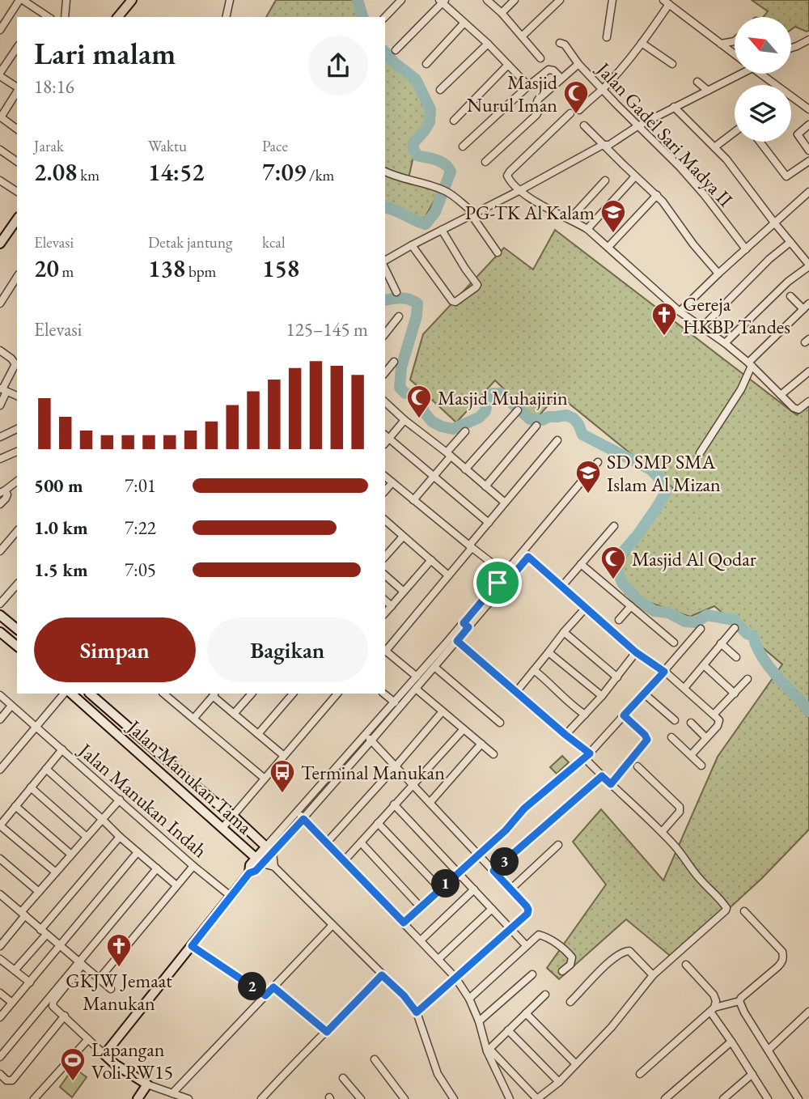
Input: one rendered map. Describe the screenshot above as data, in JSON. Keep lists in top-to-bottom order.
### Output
{
  "streets": {
    "street": ["Jalan Gadel Sari Madya II", "Jalan Manukan Tama", "Jalan Manukan Indah"]
  },
  "places": {
    "mosque": ["Masjid Nurul Iman", "Masjid Muhajirin", "Masjid Al Qodar"],
    "school or university": ["PG-TK Al Kalam", "SD SMP SMA Islam Al Mizan"],
    "church": ["Gereja HKBP Tandes", "GKJW Jemaat Manukan"],
    "bus stop": ["Terminal Manukan"],
    "sports": ["Lapangan Voli RW15"]
  },
  "north": "top left",
  "page": {
    "heading": ["Lari malam", "18:16"],
    "stats": [
      ["Jarak", "2.08 km"],
      ["Waktu", "14:52"],
      ["Pace", "7:09 /km"],
      ["Elevasi", "20 m"],
      ["Detak jantung", "138 bpm"],
      ["kcal", "158"]
    ],
    "chart": ["Elevasi", "125–145 m"],
    "list": [
      {
        "name": "500 m",
        "note": "7:01"
      },
      {
        "name": "1.0 km",
        "note": "7:22"
      },
      {
        "name": "1.5 km",
        "note": "7:05"
      }
    ],
    "buttons": ["Simpan", "Bagikan"],
    "pins": ["3", "1", "2"]
  }
}
